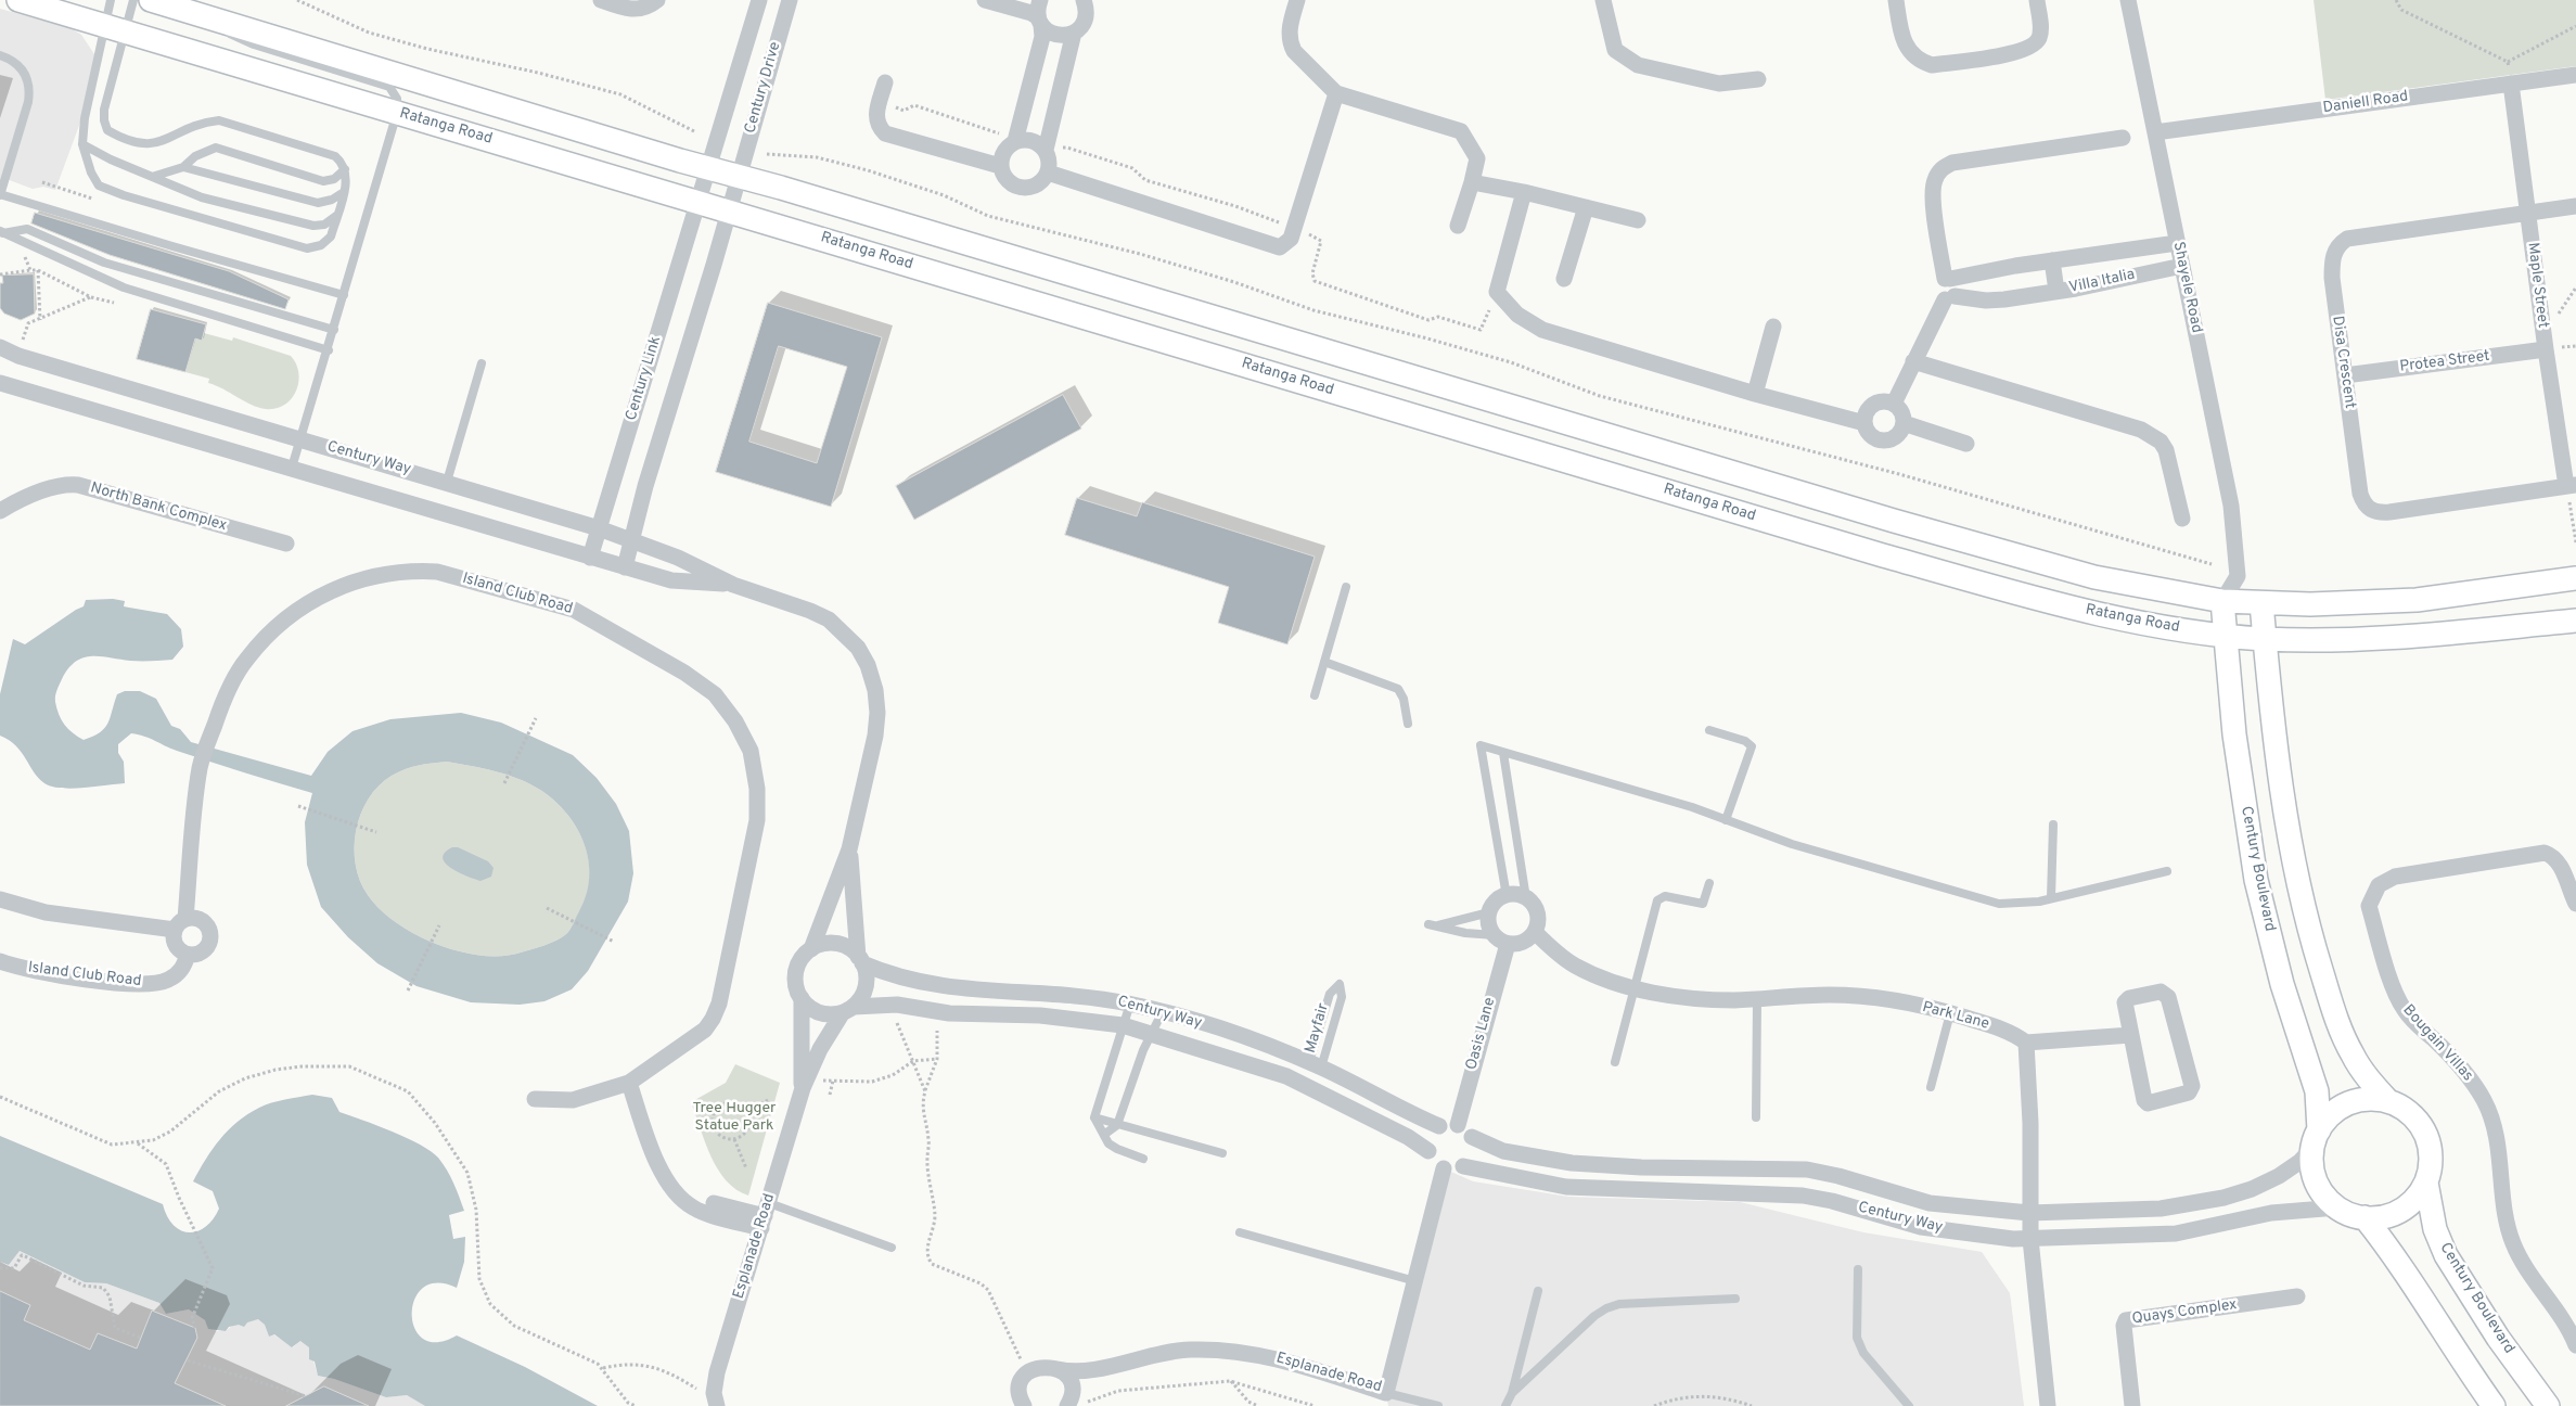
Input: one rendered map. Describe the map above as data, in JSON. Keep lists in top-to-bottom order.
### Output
{
  "streets": {
    "main road": ["Ratanga Road", "Century Boulevard"],
    "street": [
      "Century Drive",
      "Daniell Road",
      "Villa Italia",
      "Maple Street",
      "Shayele Road",
      "Disa Crescent",
      "Protea Street",
      "Century Link",
      "Century Way",
      "North Bank Complex",
      "Island Club Road",
      "Park Lane",
      "Oasis Lane",
      "Bougain Villas",
      "Esplanade Road",
      "Quays Complex"
    ],
    "lane": ["Mayfair"]
  },
  "crossings": [
    ["Century Drive", "Ratanga Road"],
    ["Century Drive", "Century Link"],
    ["Daniell Road", "Maple Street"],
    ["Daniell Road", "Shayele Road"],
    ["Ratanga Road", "Century Link"],
    ["Ratanga Road", "Century Boulevard"],
    ["Villa Italia", "Shayele Road"],
    ["Maple Street", "Disa Crescent"],
    ["Maple Street", "Protea Street"],
    ["Disa Crescent", "Protea Street"],
    ["Century Link", "Century Way"],
    ["Century Way", "Century Boulevard"],
    ["Century Way", "Mayfair"],
    ["Century Way", "Oasis Lane"],
    ["Century Way", "Esplanade Road"],
    ["Park Lane", "Oasis Lane"],
    ["Oasis Lane", "Esplanade Road"]
  ],
  "parks": ["Tree Hugger Statue Park"]
}
